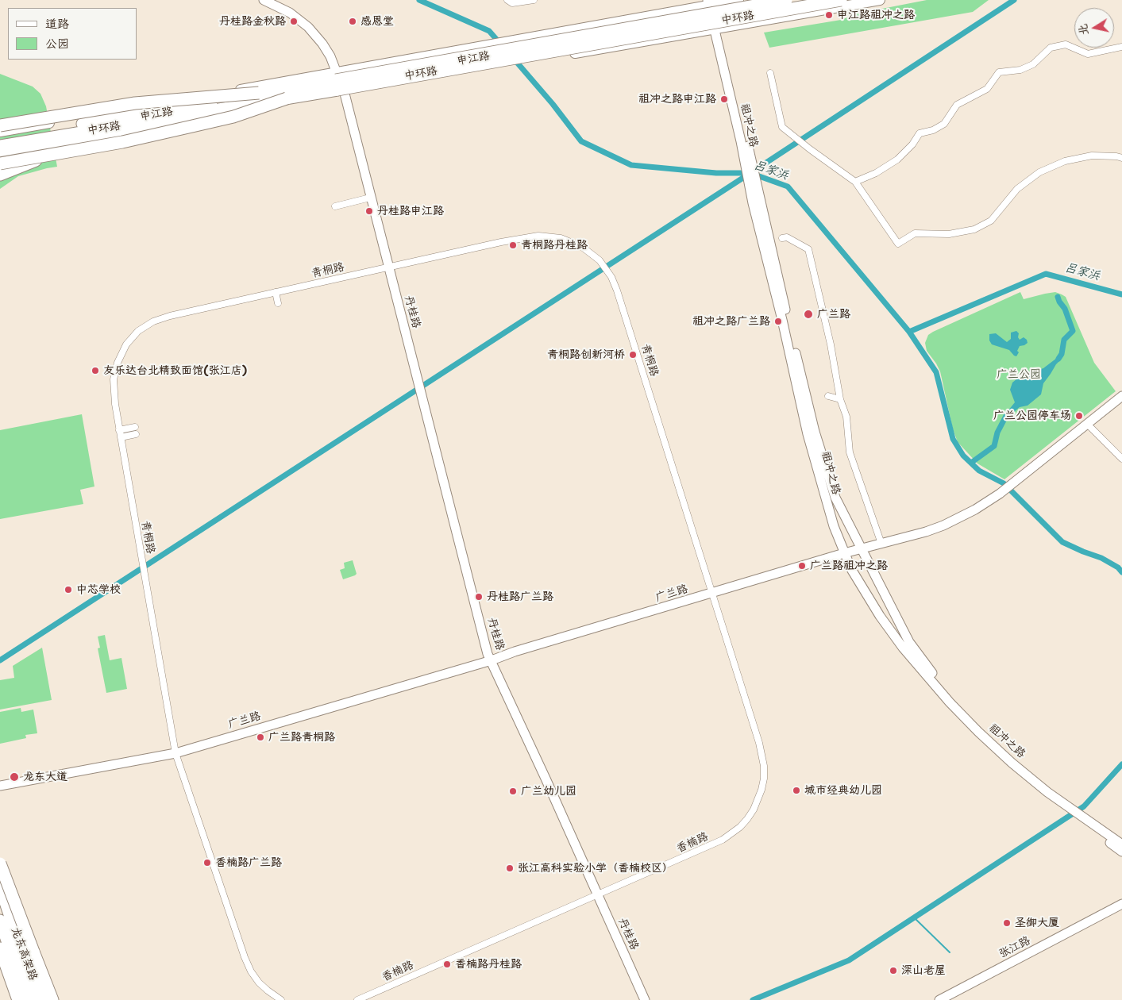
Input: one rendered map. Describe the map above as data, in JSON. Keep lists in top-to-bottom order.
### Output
{
  "streets": {
    "highway": ["中环路", "龙东高架路"],
    "main road": ["申江路"],
    "street": [
      "祖冲之路",
      "青桐路",
      "丹桂路",
      "广兰路",
      "香楠路",
      "张江路"
    ]
  },
  "crossings": [
    ["中环路", "申江路"],
    ["中环路", "丹桂路"],
    ["申江路", "祖冲之路"],
    ["申江路", "丹桂路"],
    ["祖冲之路", "广兰路"],
    ["青桐路", "丹桂路"],
    ["青桐路", "广兰路"],
    ["青桐路", "香楠路"],
    ["丹桂路", "广兰路"],
    ["丹桂路", "香楠路"],
    ["广兰路", "香楠路"]
  ],
  "water": ["吕家浜"],
  "parks": ["广兰公园"],
  "places": [
    "申江路祖冲之路",
    "丹桂路金秋路",
    "感恩堂",
    "祖冲之路申江路",
    "丹桂路申江路",
    "青桐路丹桂路",
    "广兰路",
    "祖冲之路广兰路",
    "青桐路创新河桥",
    "友乐达台北精致面馆(张江店)",
    "广兰公园停车场",
    "广兰路祖冲之路",
    "中芯学校",
    "丹桂路广兰路",
    "广兰路青桐路",
    "龙东大道",
    "城市经典幼儿园",
    "广兰幼儿园",
    "香楠路广兰路",
    "张江高科实验小学（香楠校区）",
    "圣御大厦",
    "香楠路丹桂路",
    "深山老屋"
  ],
  "legend": ["道路", "公园"],
  "north": "left"
}
